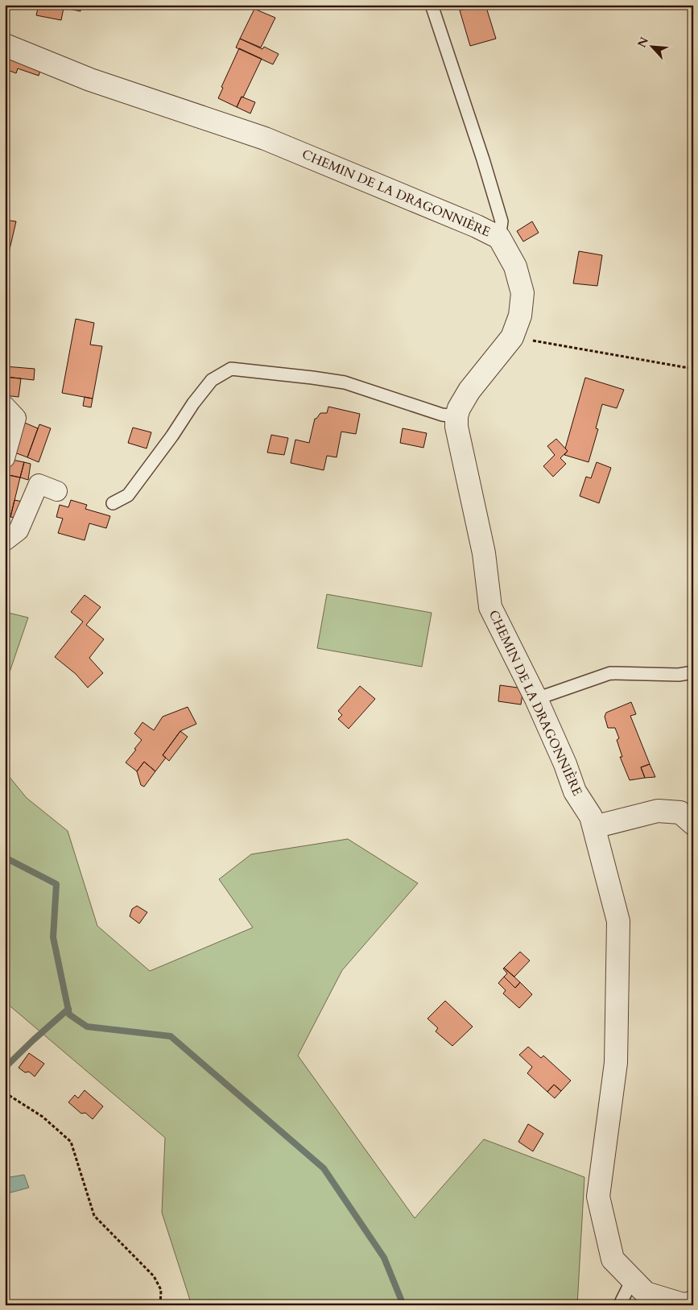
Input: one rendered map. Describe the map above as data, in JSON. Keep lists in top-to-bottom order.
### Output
{
  "streets": {
    "street": ["CHEMIN DE LA DRAGONNIÈRE"]
  },
  "north": "top left"
}
